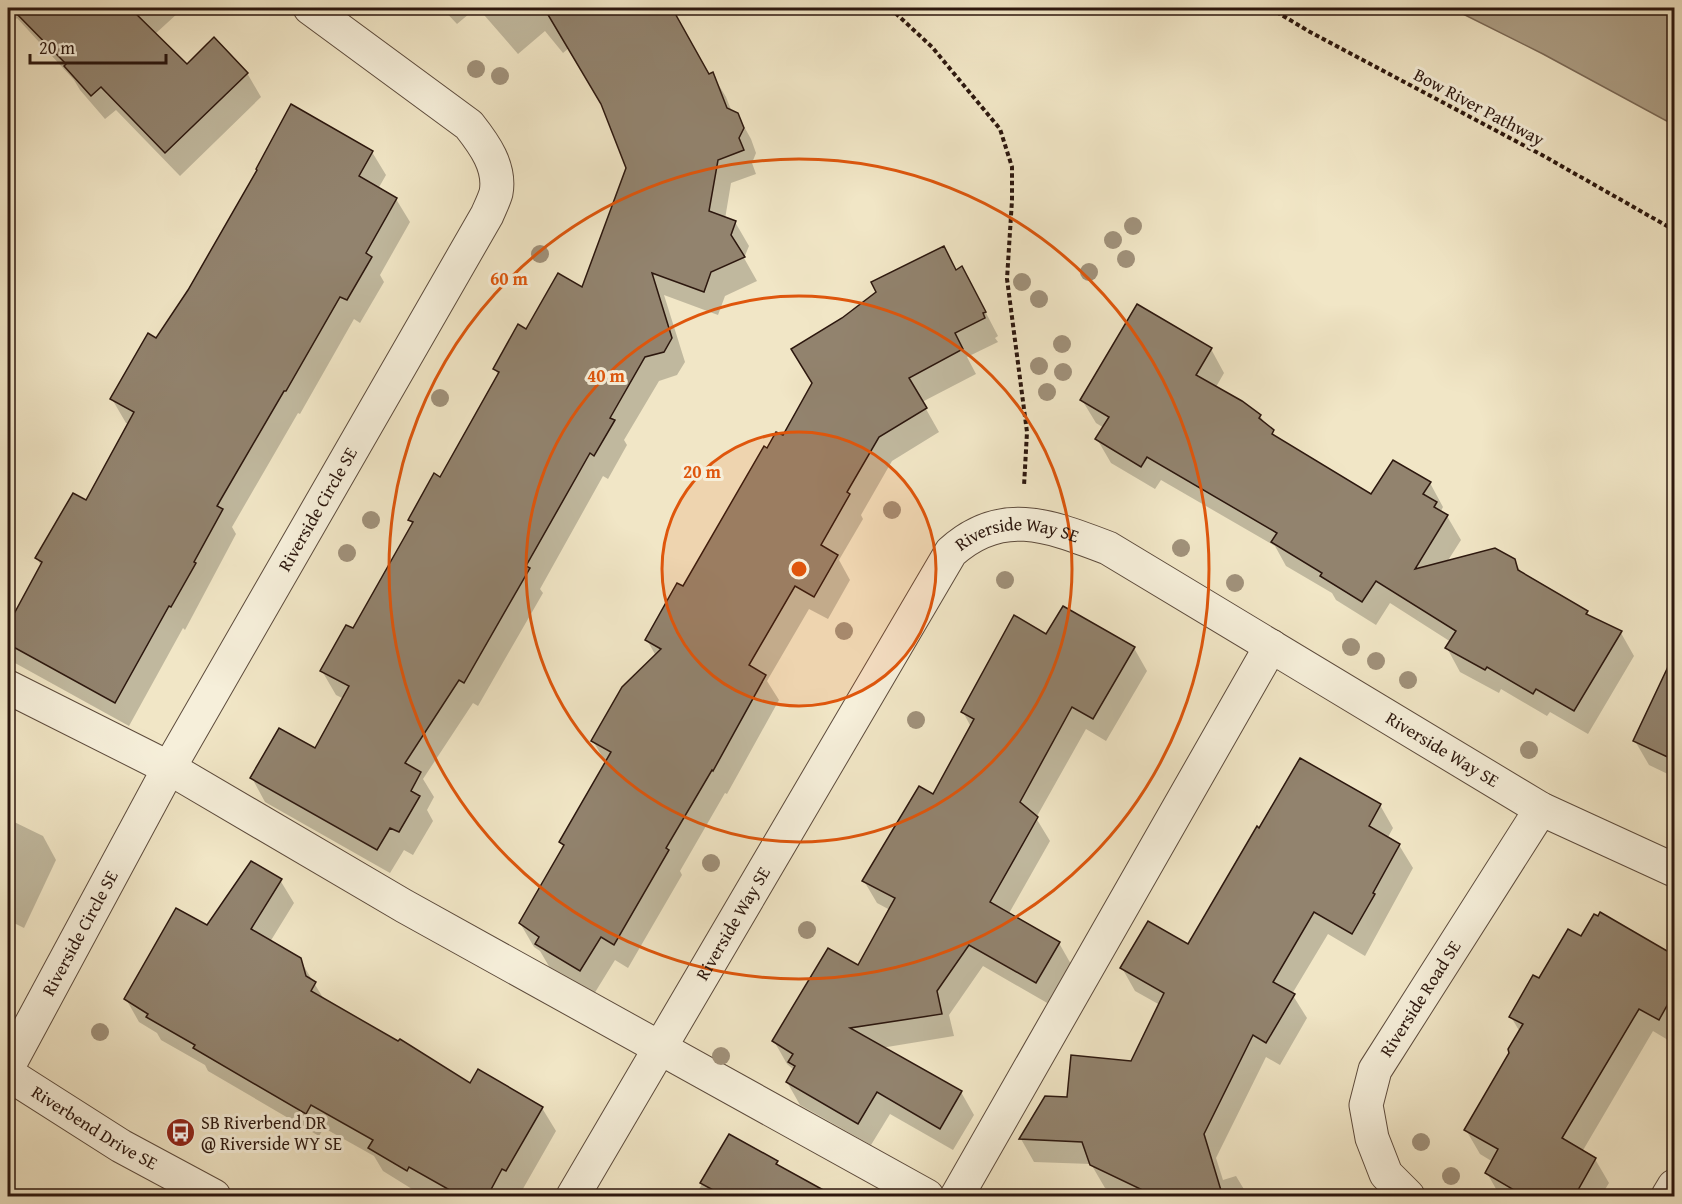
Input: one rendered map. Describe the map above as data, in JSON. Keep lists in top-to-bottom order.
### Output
{
  "streets": {
    "street": [
      "Riverside Circle SE",
      "Riverside Way SE",
      "Riverside Road SE",
      "Riverbend Drive SE"
    ],
    "path": ["Bow River Pathway"]
  },
  "crossings": [
    ["Riverside Way SE", "Riverside Road SE"]
  ],
  "places": {
    "bus stop": ["SB Riverbend DR @ Riverside WY SE"]
  },
  "scale_bar": "20 m",
  "rings": ["60 m", "40 m", "20 m"]
}
